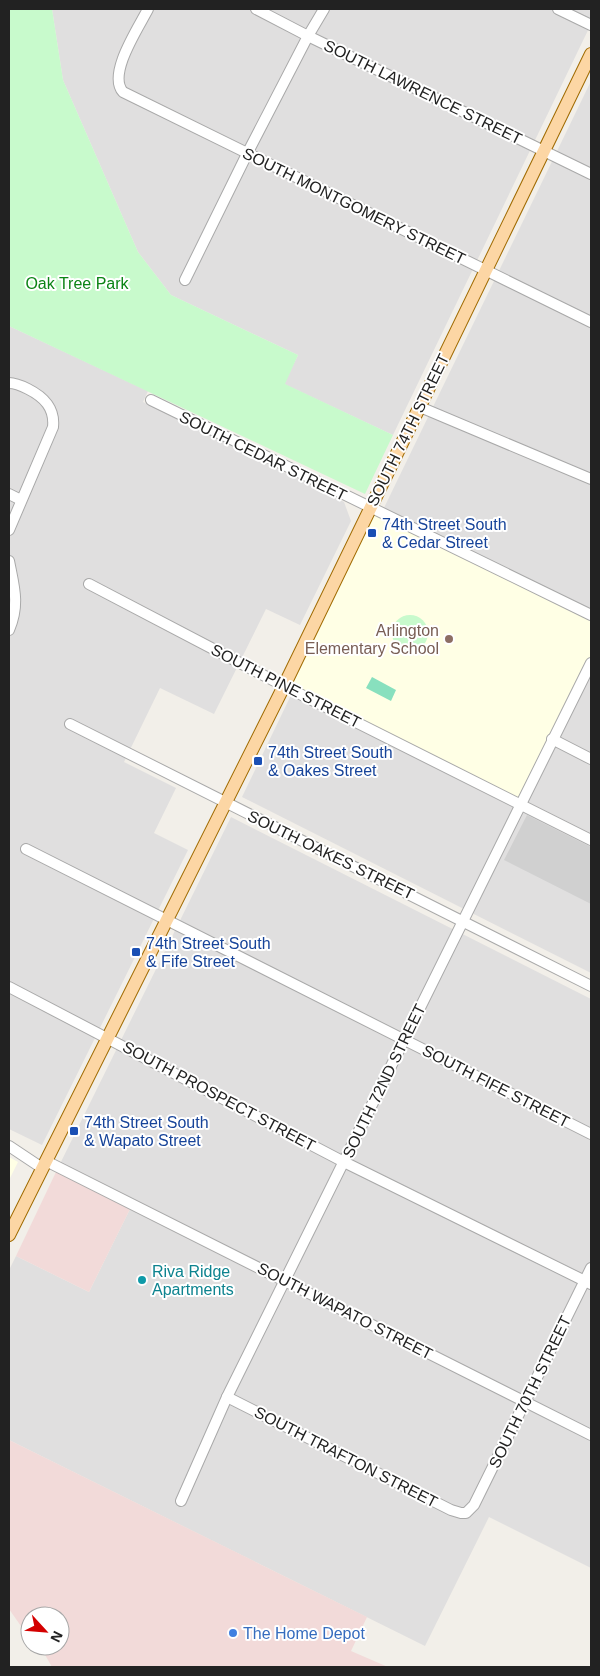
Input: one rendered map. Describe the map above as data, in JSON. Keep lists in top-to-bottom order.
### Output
{
  "streets": {
    "main road": ["SOUTH 74TH STREET"],
    "street": [
      "SOUTH LAWRENCE STREET",
      "SOUTH MONTGOMERY STREET",
      "SOUTH CEDAR STREET",
      "SOUTH PINE STREET",
      "SOUTH OAKES STREET",
      "SOUTH 72ND STREET",
      "SOUTH FIFE STREET",
      "SOUTH PROSPECT STREET",
      "SOUTH WAPATO STREET",
      "SOUTH 70TH STREET",
      "SOUTH TRAFTON STREET"
    ]
  },
  "crossings": [
    ["SOUTH LAWRENCE STREET", "SOUTH 74TH STREET"],
    ["SOUTH MONTGOMERY STREET", "SOUTH 74TH STREET"],
    ["SOUTH 74TH STREET", "SOUTH CEDAR STREET"],
    ["SOUTH 74TH STREET", "SOUTH PINE STREET"],
    ["SOUTH 74TH STREET", "SOUTH OAKES STREET"],
    ["SOUTH 74TH STREET", "SOUTH FIFE STREET"],
    ["SOUTH 74TH STREET", "SOUTH PROSPECT STREET"],
    ["SOUTH 74TH STREET", "SOUTH WAPATO STREET"],
    ["SOUTH PINE STREET", "SOUTH 72ND STREET"],
    ["SOUTH OAKES STREET", "SOUTH 72ND STREET"],
    ["SOUTH 72ND STREET", "SOUTH FIFE STREET"],
    ["SOUTH 72ND STREET", "SOUTH PROSPECT STREET"],
    ["SOUTH 72ND STREET", "SOUTH WAPATO STREET"],
    ["SOUTH 72ND STREET", "SOUTH TRAFTON STREET"],
    ["SOUTH PROSPECT STREET", "SOUTH 70TH STREET"],
    ["SOUTH WAPATO STREET", "SOUTH 70TH STREET"],
    ["SOUTH 70TH STREET", "SOUTH TRAFTON STREET"]
  ],
  "parks": ["Oak Tree Park"],
  "places": {
    "transit": [
      "74th Street South & Cedar Street",
      "74th Street South & Oakes Street",
      "74th Street South & Fife Street",
      "74th Street South & Wapato Street"
    ],
    "other": ["Arlington Elementary School", "Riva Ridge Apartments", "The Home Depot"]
  },
  "north": "bottom right"
}
